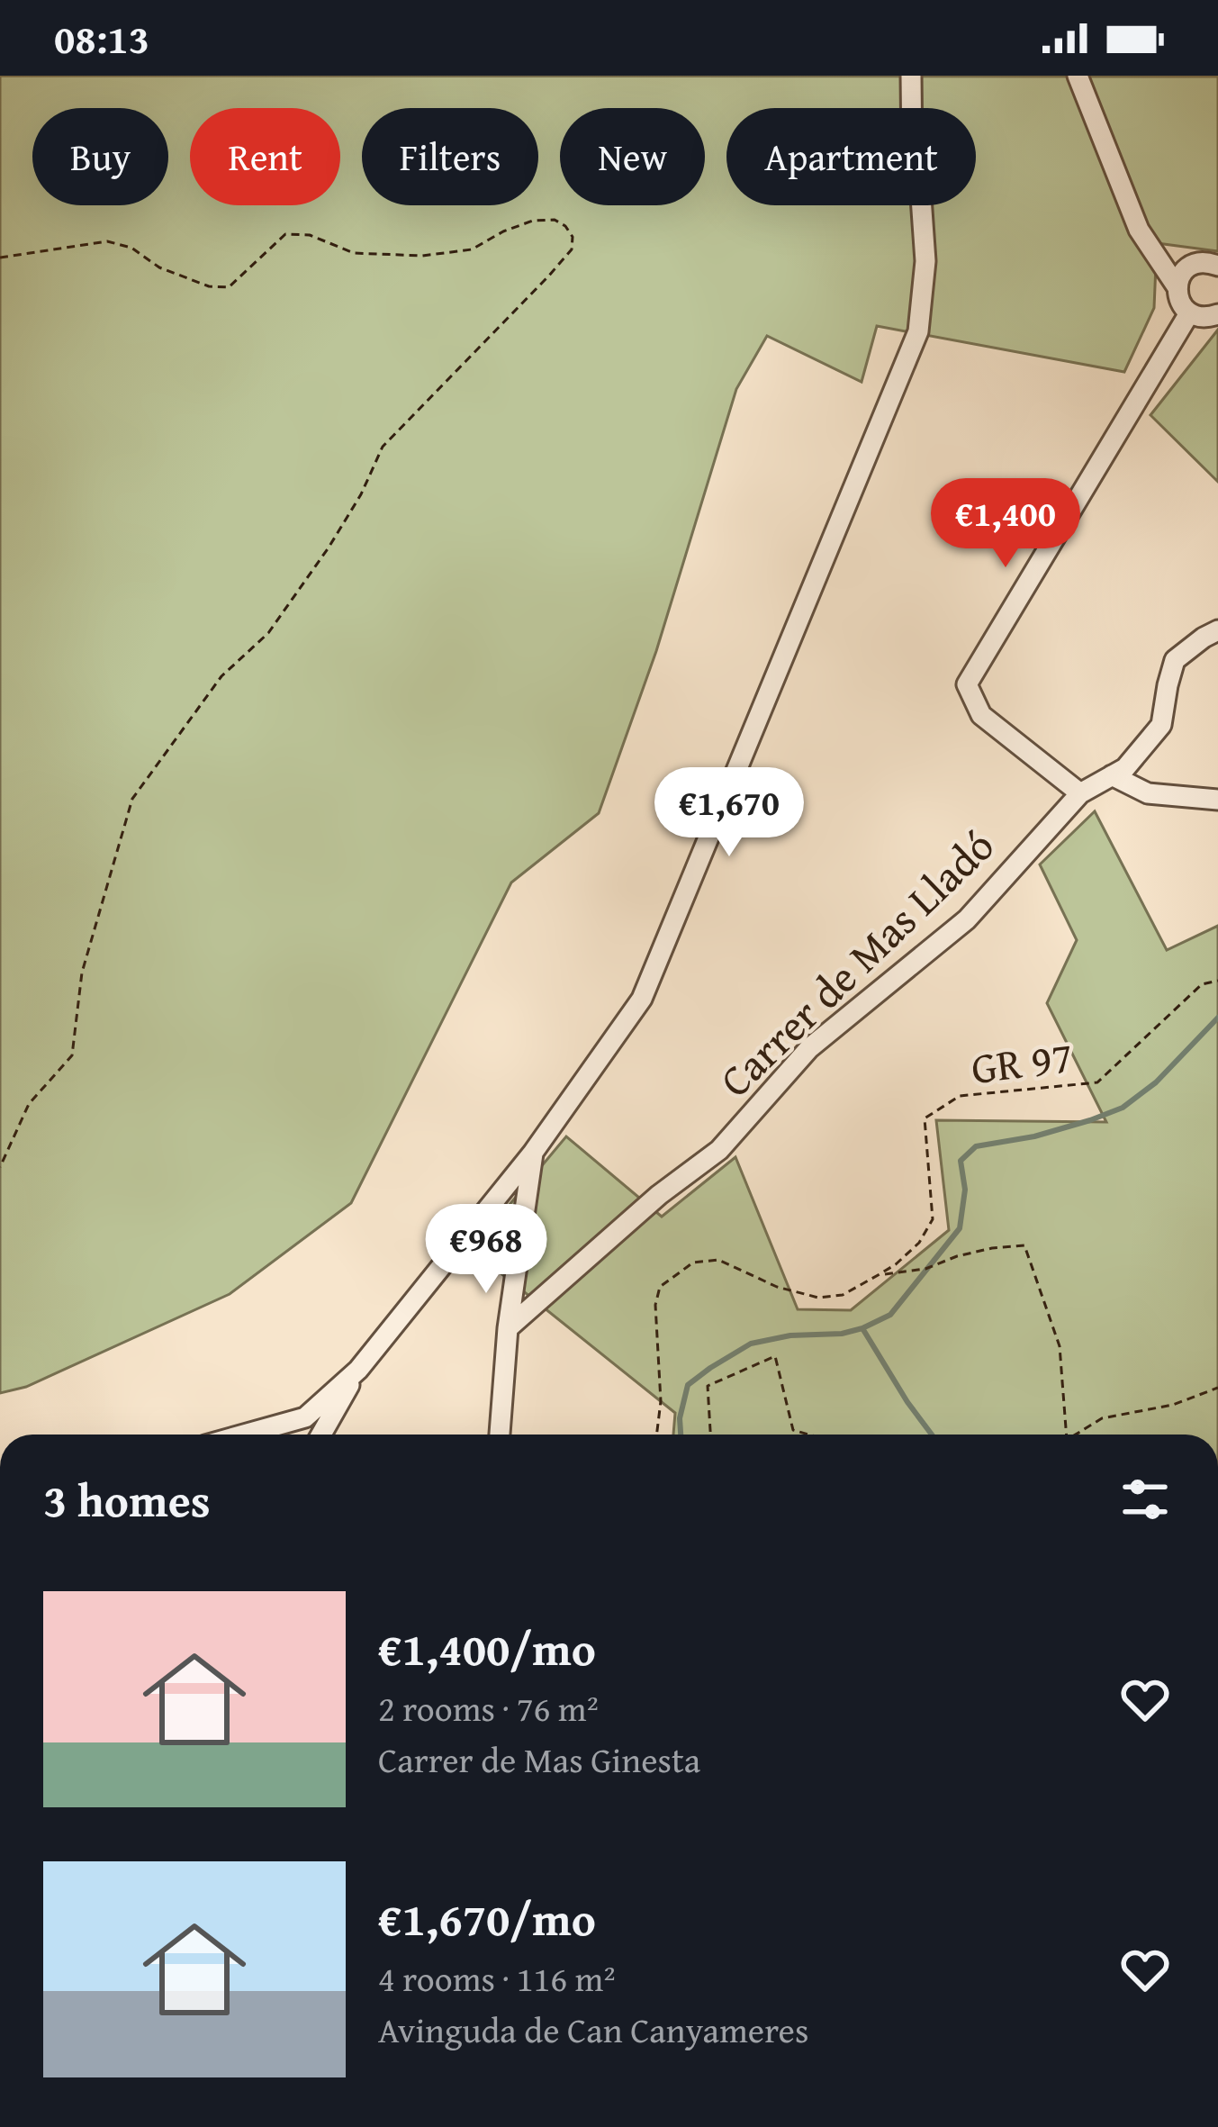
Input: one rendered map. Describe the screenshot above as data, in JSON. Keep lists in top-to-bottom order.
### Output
{
  "streets": {
    "street": ["Carrer de Mas Lladó"],
    "path": ["GR 97"]
  },
  "page": {
    "status": "08:13",
    "chip": [
      "Buy",
      "Rent",
      "Filters",
      "New",
      "Apartment"
    ],
    "price": ["€1,400", "€1,670", "€968"],
    "heading": "3 homes",
    "list": [
      {
        "name": "€1,400/mo",
        "note": "2 rooms · 76 m² · Carrer de Mas Ginesta"
      },
      {
        "name": "€1,670/mo",
        "note": "4 rooms · 116 m² · Avinguda de Can Canyameres"
      }
    ]
  }
}
